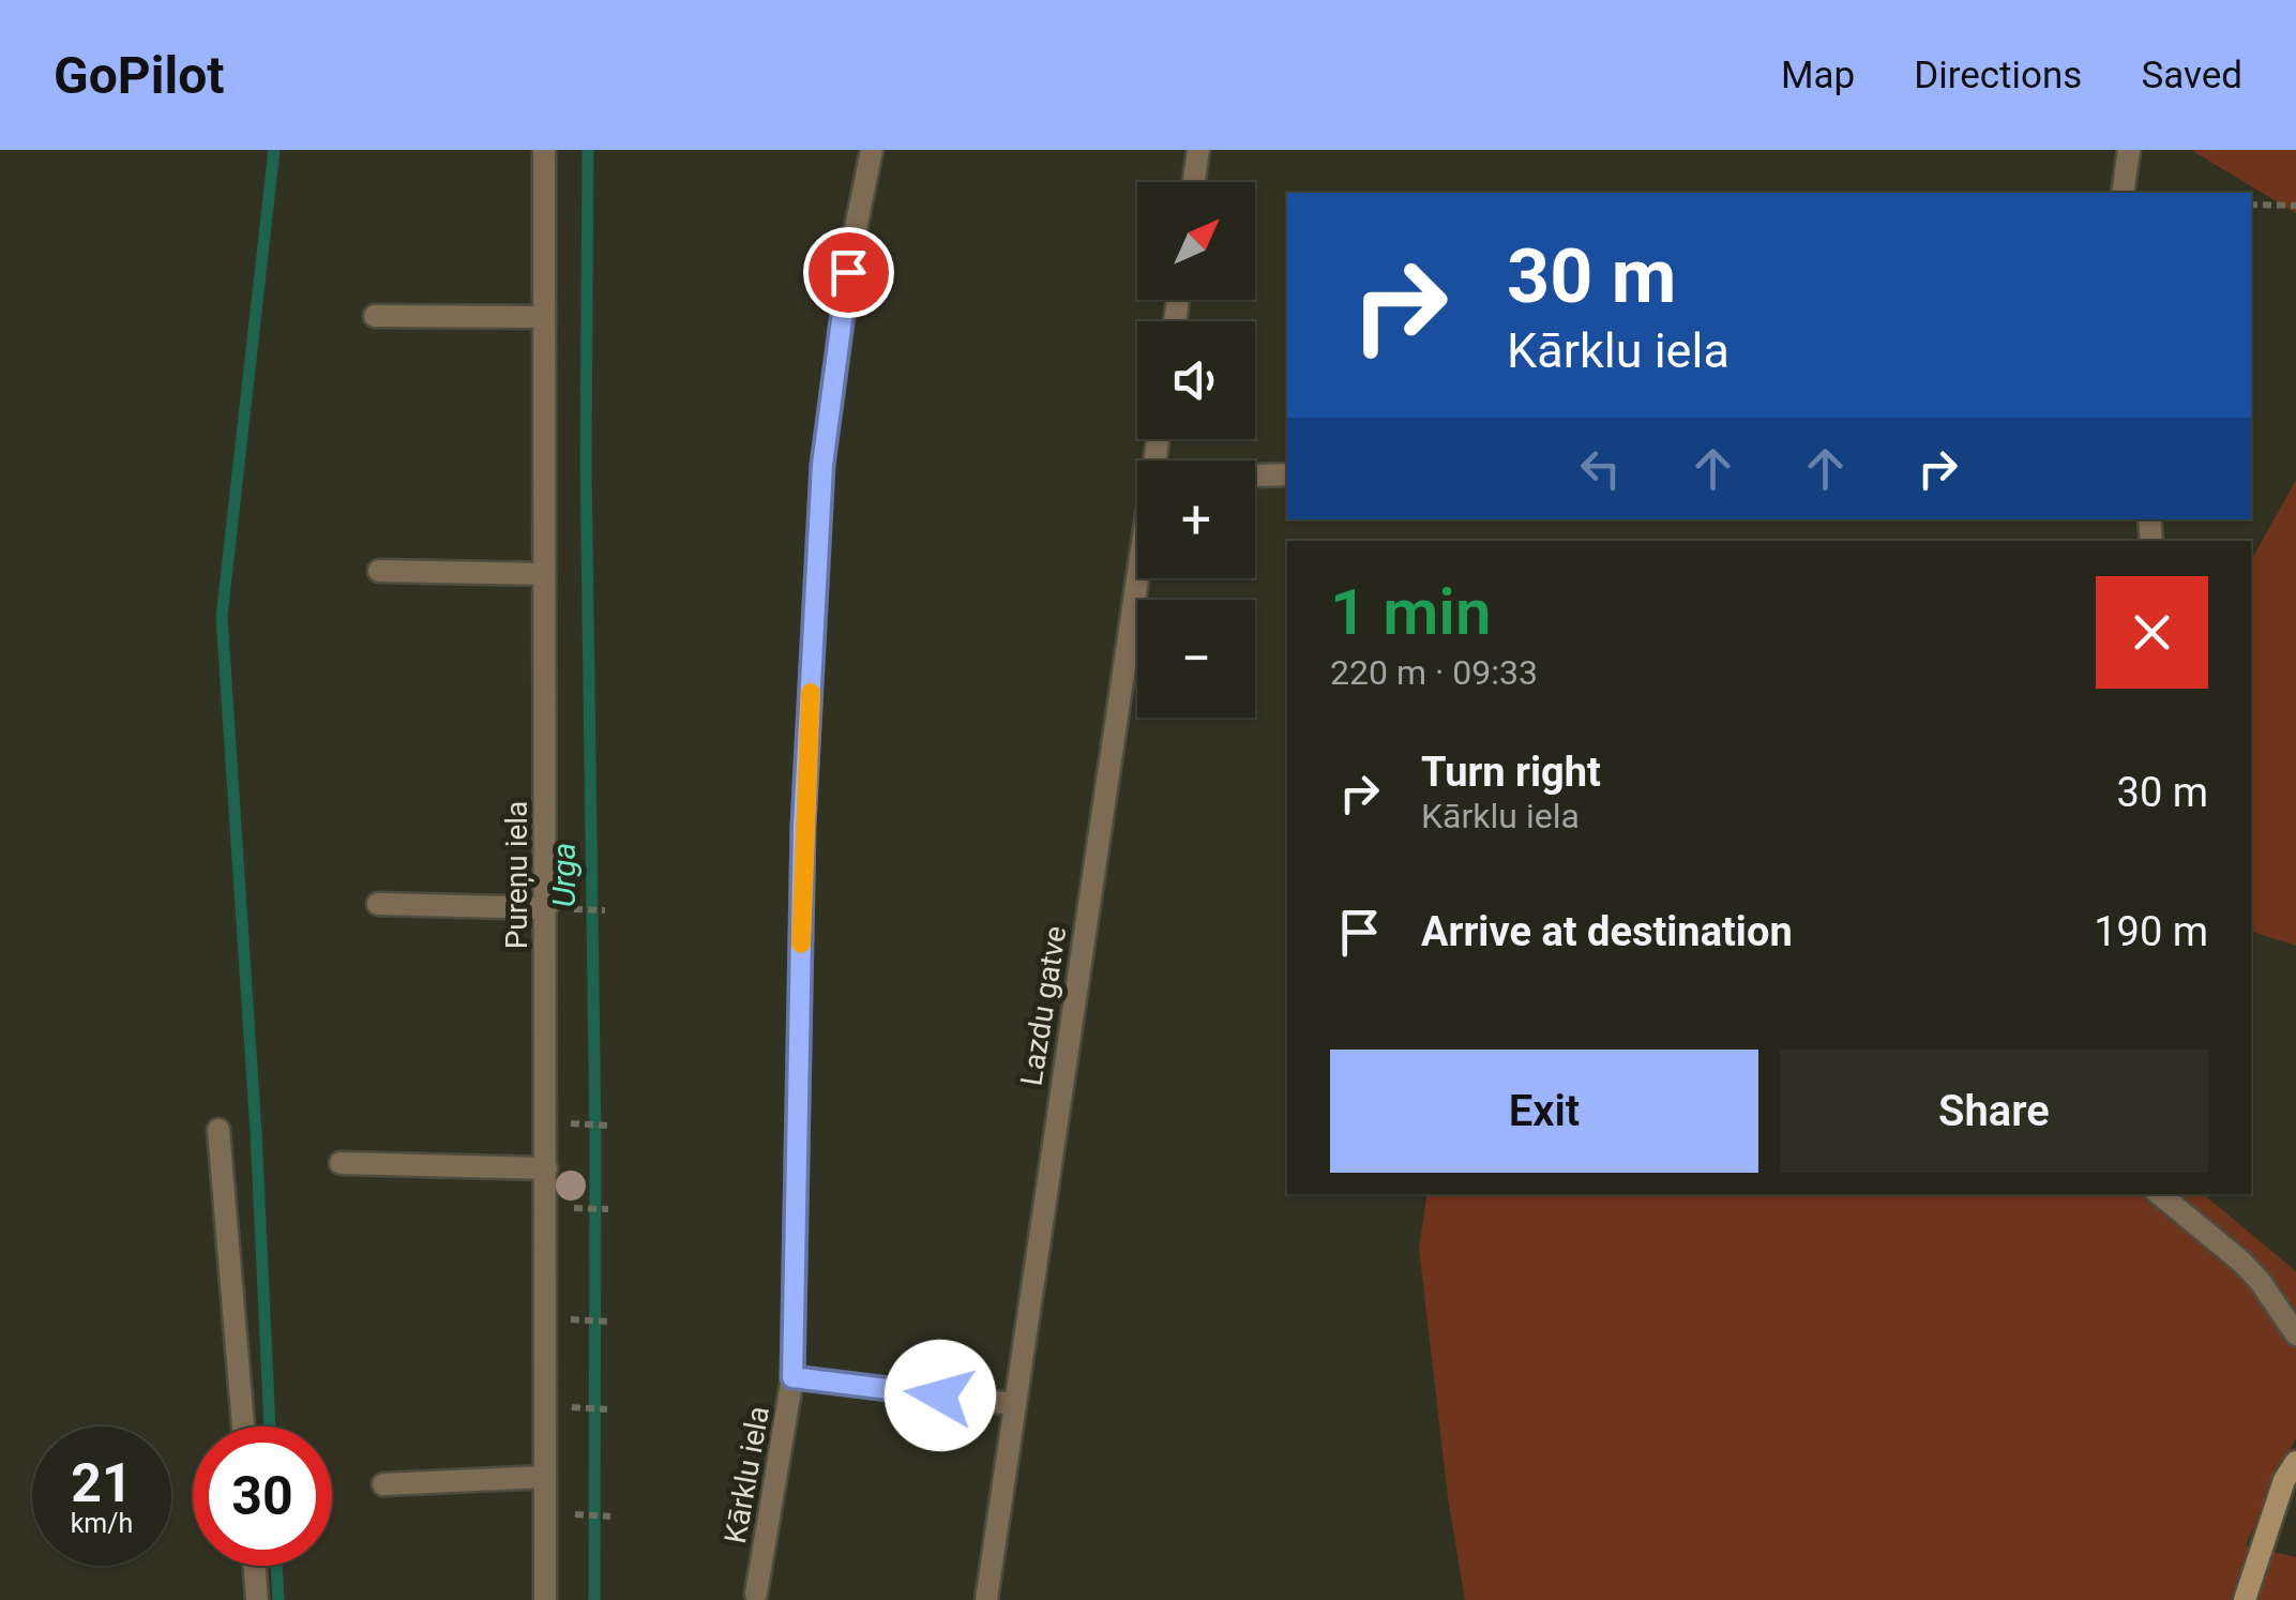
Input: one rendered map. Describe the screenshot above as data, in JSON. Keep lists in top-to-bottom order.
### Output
{
  "streets": {
    "street": ["Pureņu iela", "Lazdu gatve", "Kārklu iela"]
  },
  "water": ["Urga"],
  "north": "top right",
  "page": {
    "header": "GoPilot",
    "nav": ["Map", "Directions", "Saved"],
    "map_buttons": ["+", "−"],
    "turn": ["30 m", "Kārklu iela"],
    "heading": ["1 min", "220 m · 09:33"],
    "list": [
      {
        "name": "Turn right",
        "note": "Kārklu iela",
        "value": "30 m"
      },
      {
        "name": "Arrive at destination",
        "value": "190 m"
      }
    ],
    "buttons": ["Exit", "Share"],
    "speed": "21 km/h",
    "limit": "30"
  }
}
